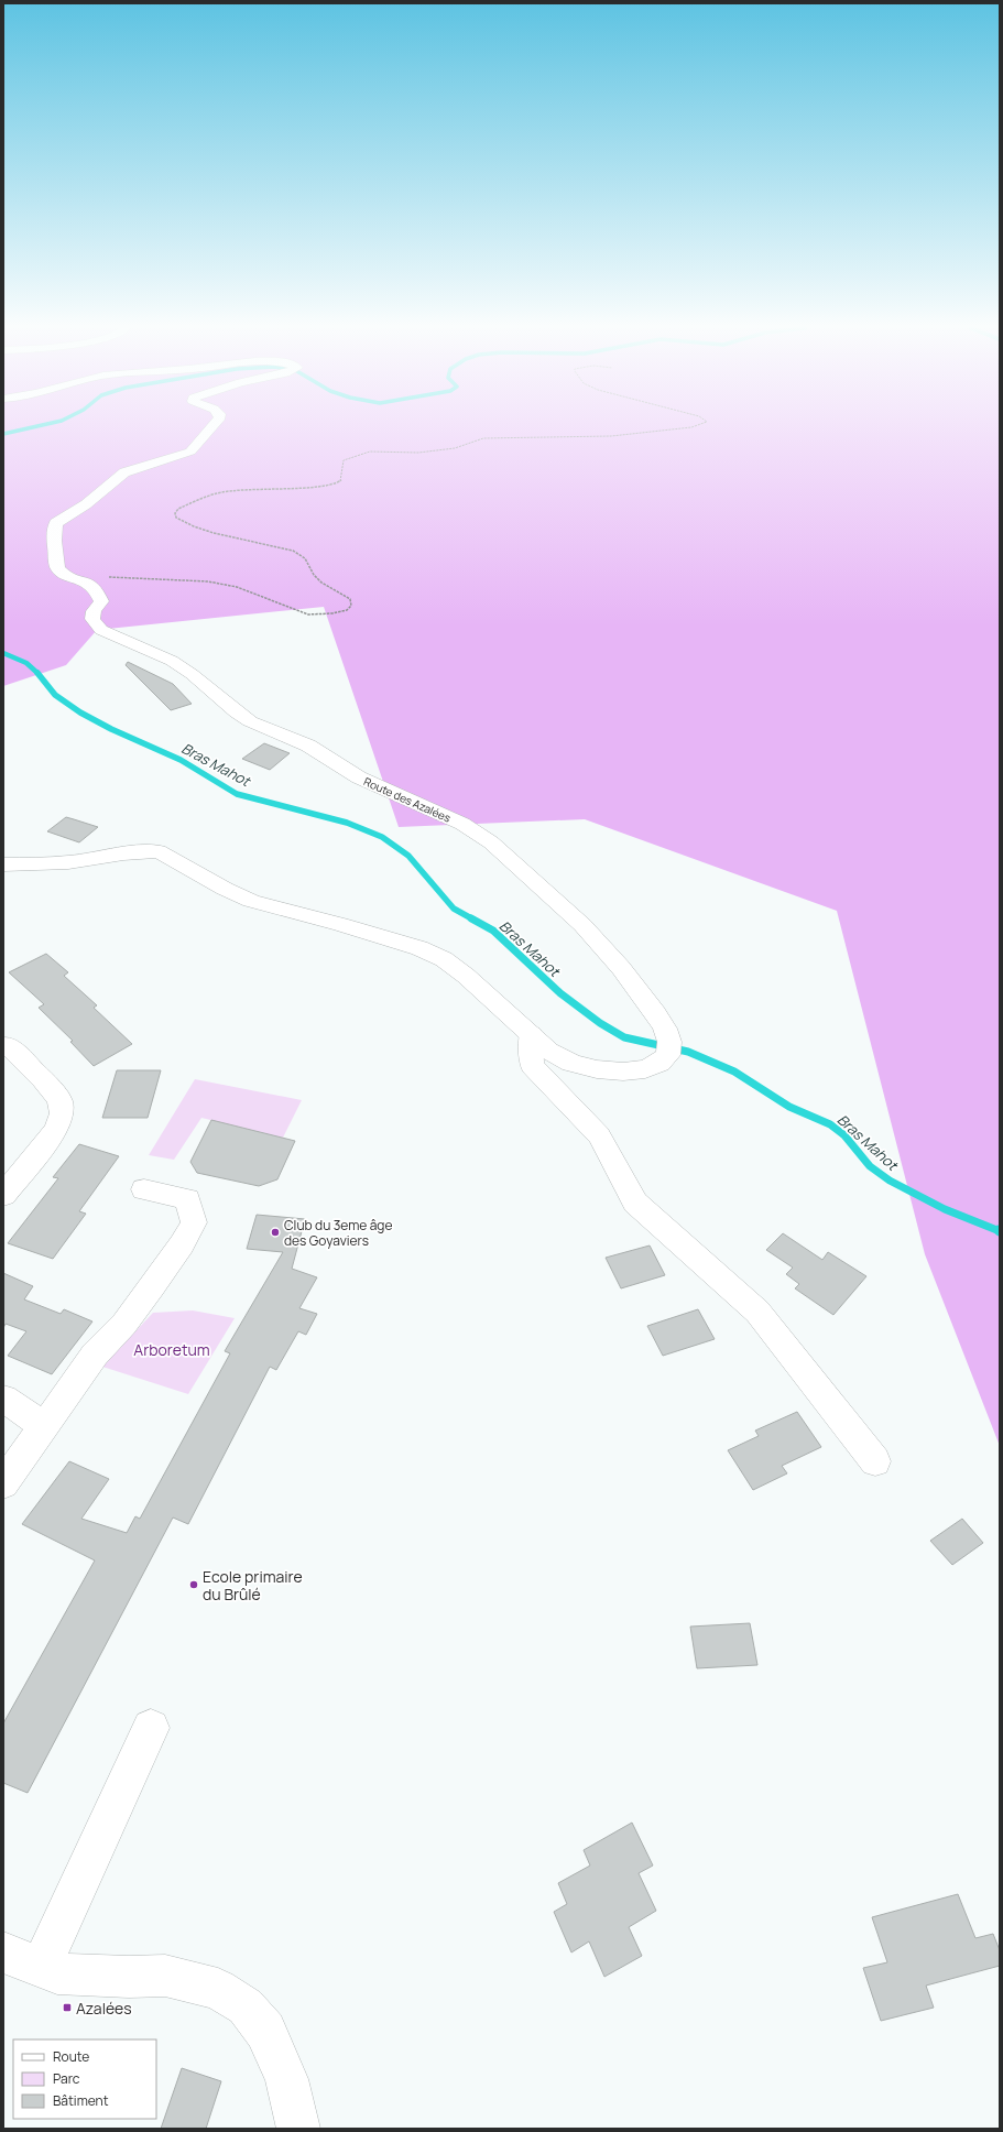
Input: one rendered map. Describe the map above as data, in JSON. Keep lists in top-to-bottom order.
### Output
{
  "streets": {
    "main road": ["Route des Azalées"]
  },
  "water": ["Bras Mahot"],
  "parks": ["Arboretum"],
  "places": {
    "other": ["Club du 3eme âge des Goyaviers", "Ecole primaire du Brûlé"],
    "transit": ["Azalées"]
  },
  "legend": ["Route", "Parc", "Bâtiment"]
}
